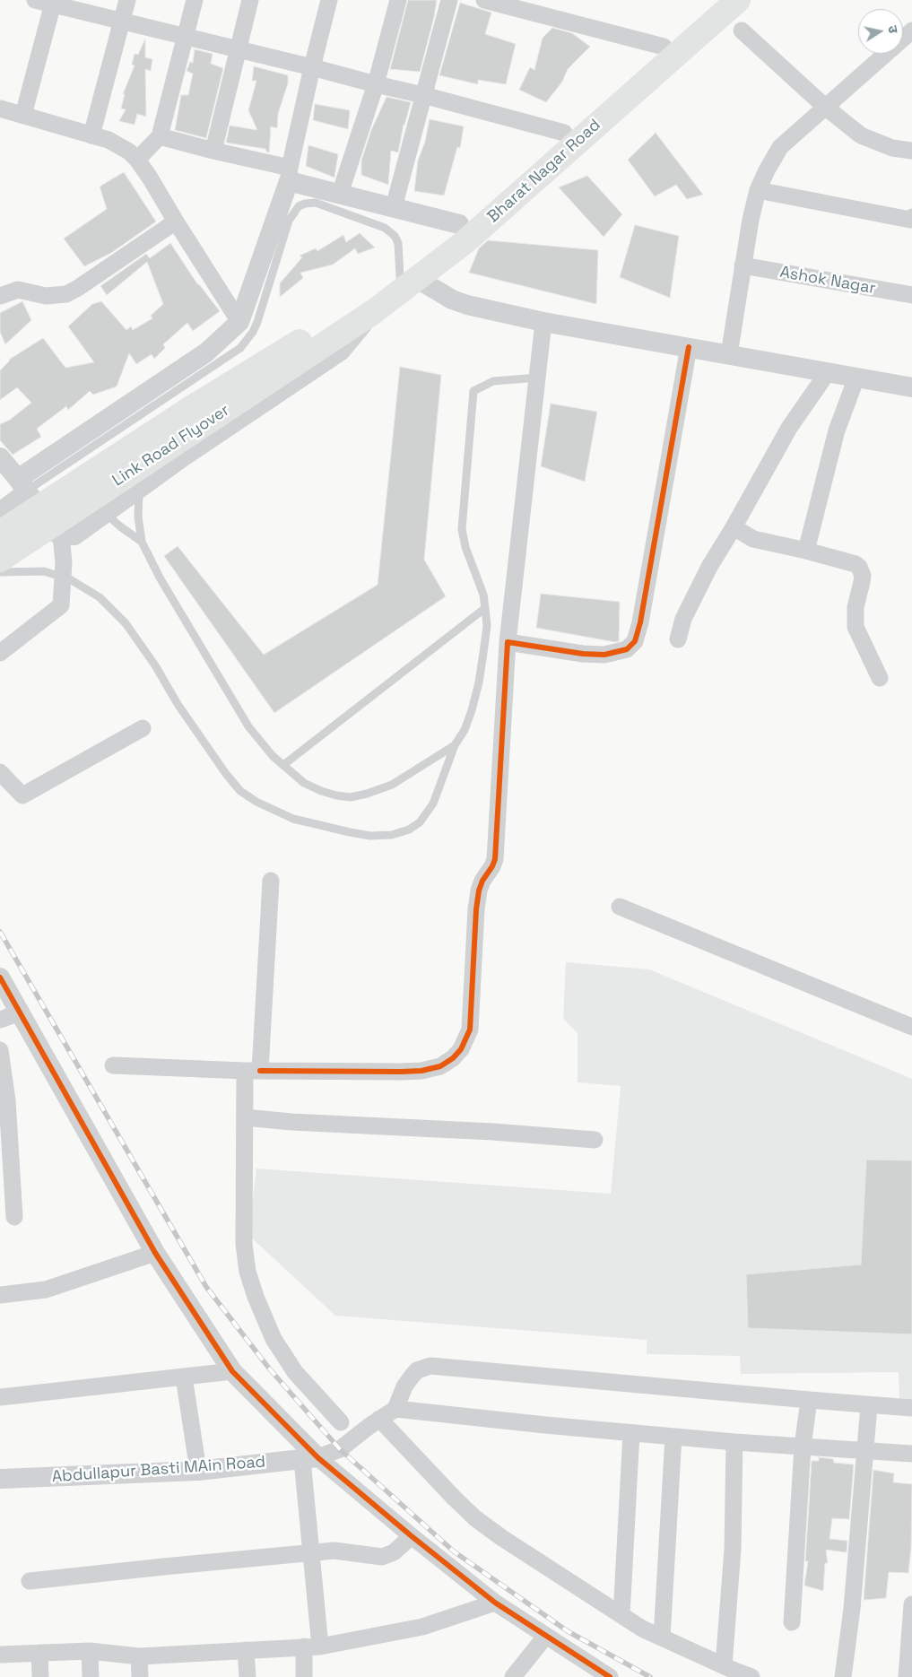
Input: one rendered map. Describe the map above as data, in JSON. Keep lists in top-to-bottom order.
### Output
{
  "streets": {
    "main road": ["Bharat Nagar Road", "Link Road Flyover"],
    "street": ["Ashok Nagar", "Abdullapur Basti MAin Road"]
  },
  "crossings": [
    ["Bharat Nagar Road", "Link Road Flyover"]
  ],
  "north": "right"
}
